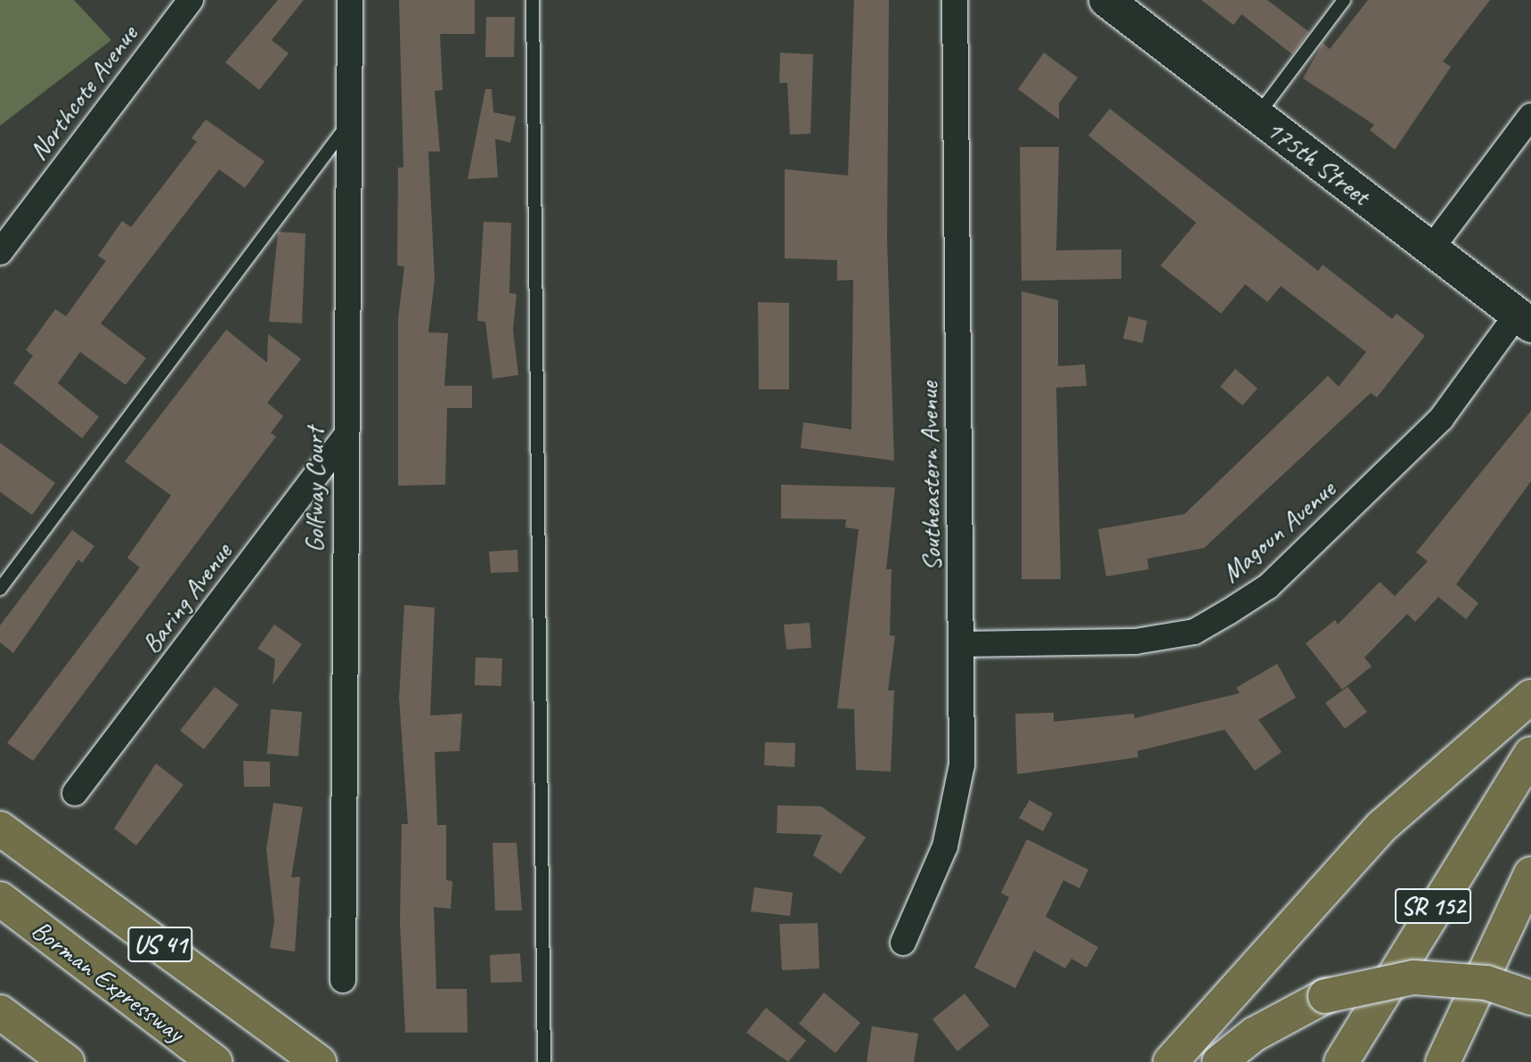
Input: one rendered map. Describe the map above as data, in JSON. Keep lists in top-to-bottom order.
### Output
{
  "streets": {
    "main road": ["SR 152", "US 41", "Borman Expressway"],
    "street": [
      "Northcote Avenue",
      "175th Street",
      "Southeastern Avenue",
      "Golfway Court",
      "Magoun Avenue",
      "Baring Avenue"
    ]
  },
  "crossings": [
    ["175th Street", "Magoun Avenue"],
    ["Southeastern Avenue", "Magoun Avenue"],
    ["Golfway Court", "Baring Avenue"]
  ]
}
